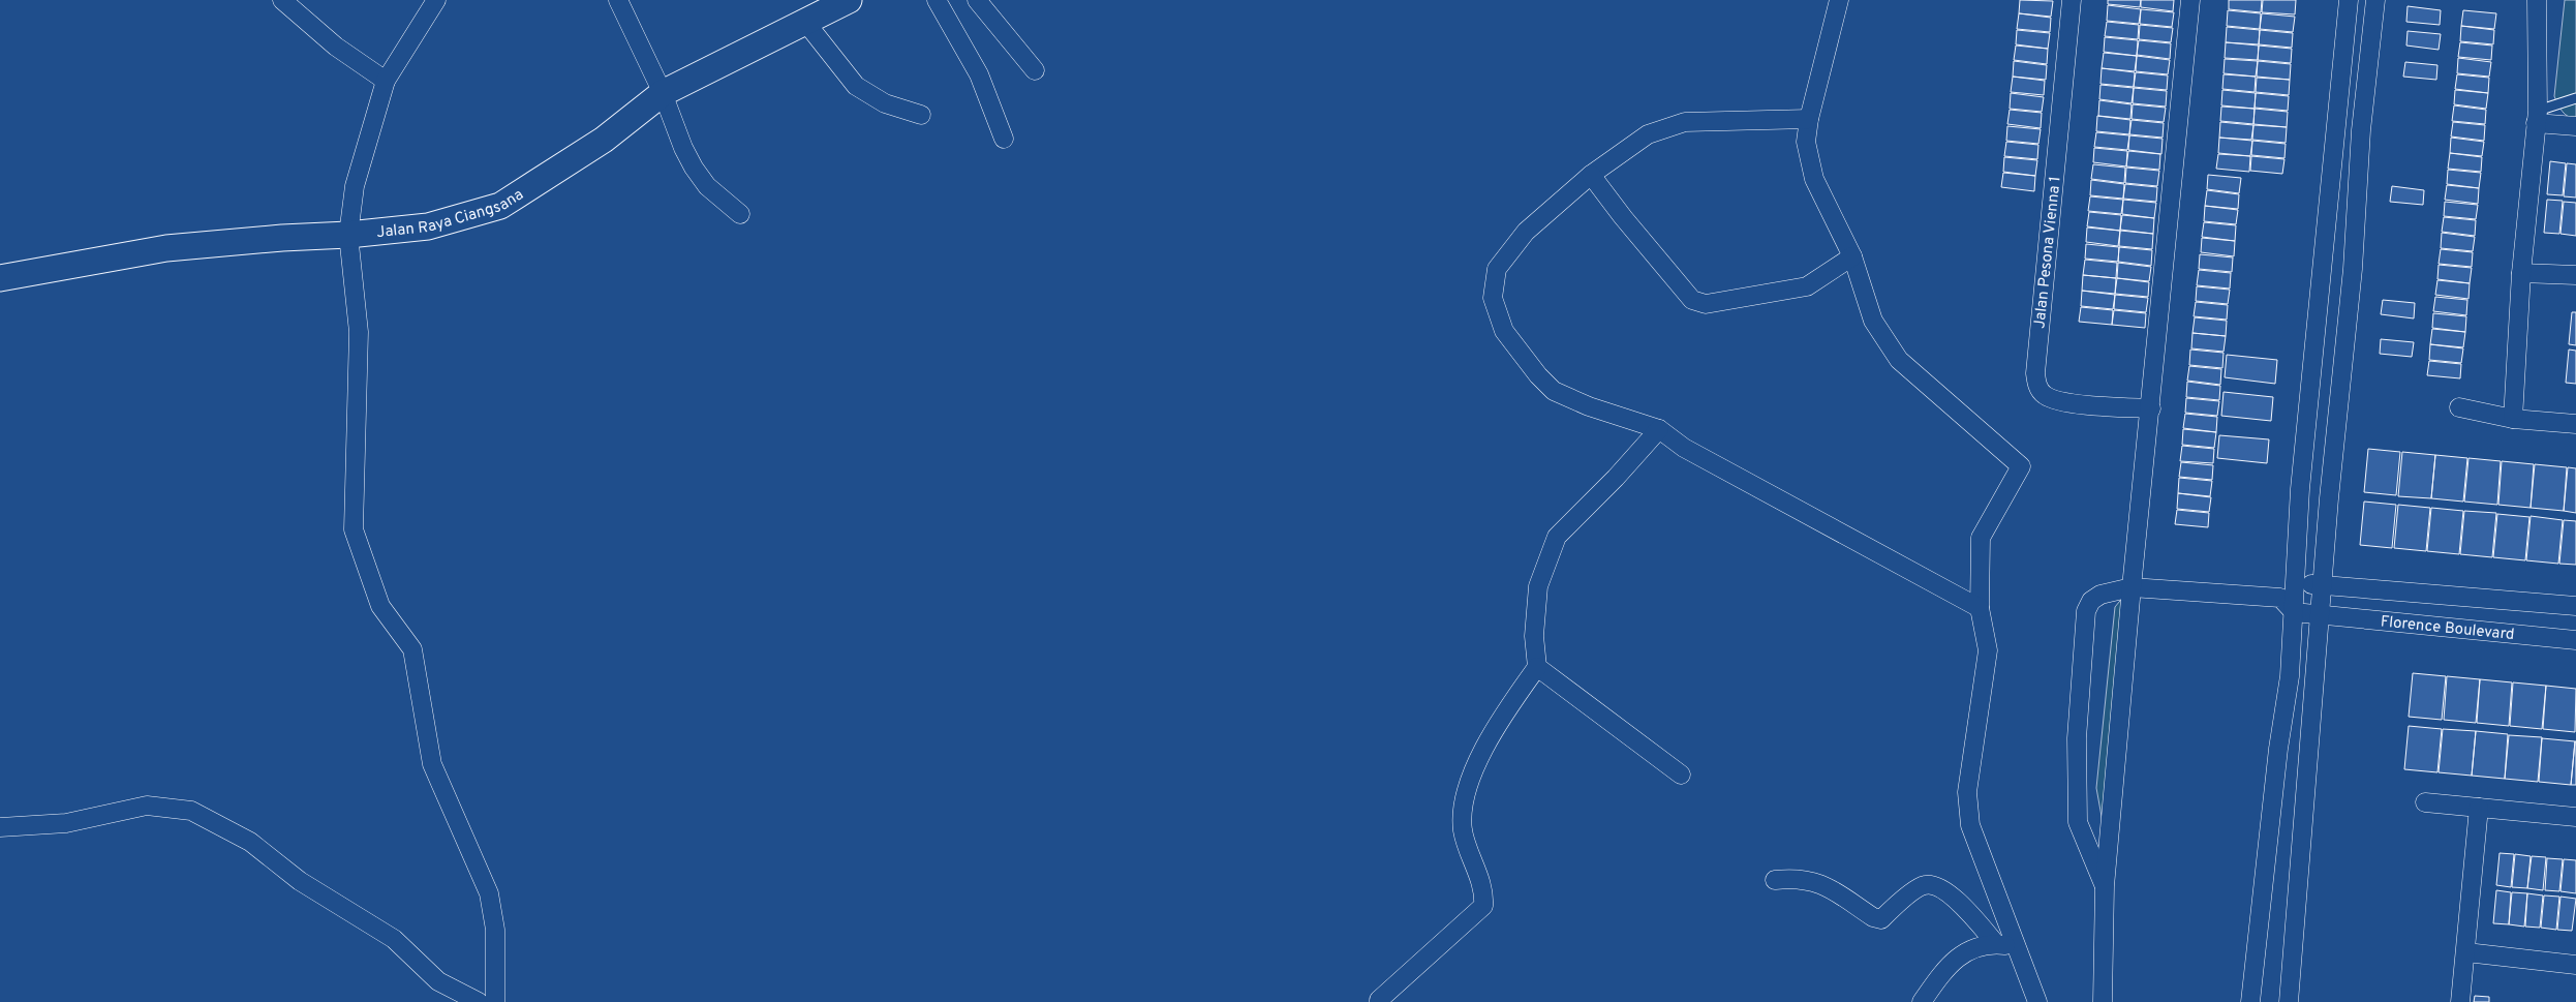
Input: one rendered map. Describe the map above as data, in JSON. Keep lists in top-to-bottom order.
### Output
{
  "streets": {
    "main road": ["Jalan Raya Ciangsana"],
    "street": ["Jalan Pesona Vienna 1", "Florence Boulevard"]
  }
}
